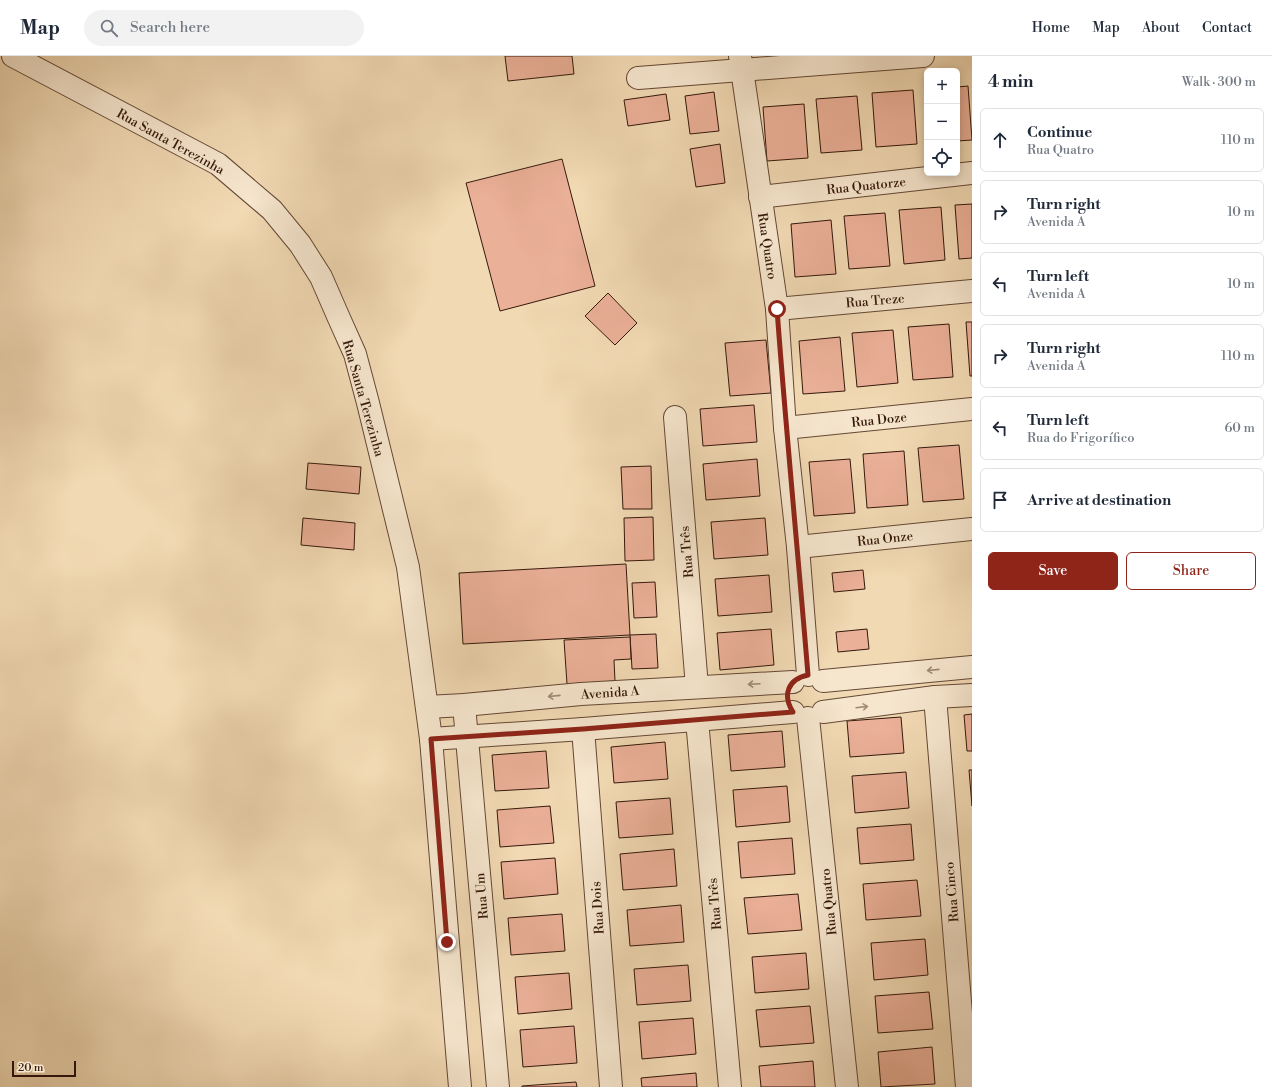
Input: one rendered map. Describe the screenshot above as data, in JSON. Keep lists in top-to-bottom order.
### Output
{
  "streets": {
    "street": [
      "Rua Santa Terezinha",
      "Rua Quatorze",
      "Rua Quatro",
      "Rua Treze",
      "Rua Doze",
      "Rua Onze",
      "Rua Três",
      "Avenida A",
      "Rua Cinco",
      "Rua Um",
      "Rua Dois"
    ]
  },
  "crossings": [
    ["Rua Santa Terezinha", "Avenida A"],
    ["Rua Quatorze", "Rua Quatro"],
    ["Rua Quatro", "Rua Treze"],
    ["Rua Quatro", "Rua Doze"],
    ["Rua Quatro", "Rua Onze"],
    ["Rua Quatro", "Avenida A"],
    ["Rua Três", "Avenida A"],
    ["Avenida A", "Rua Um"]
  ],
  "scale_bar": "20 m",
  "page": {
    "header": "Map",
    "search": "Search here",
    "nav": [
      "Home",
      "Map",
      "About",
      "Contact"
    ],
    "heading": ["4 min", "Walk · 300 m"],
    "map_buttons": ["+", "−"],
    "list": [
      ["Continue", "Rua Quatro", "110 m"],
      ["Turn right", "Avenida A", "10 m"],
      ["Turn left", "Avenida A", "10 m"],
      ["Turn right", "Avenida A", "110 m"],
      ["Turn left", "Rua do Frigorífico", "60 m"],
      "Arrive at destination"
    ],
    "buttons": ["Save", "Share"],
    "scale": "20 m"
  }
}
